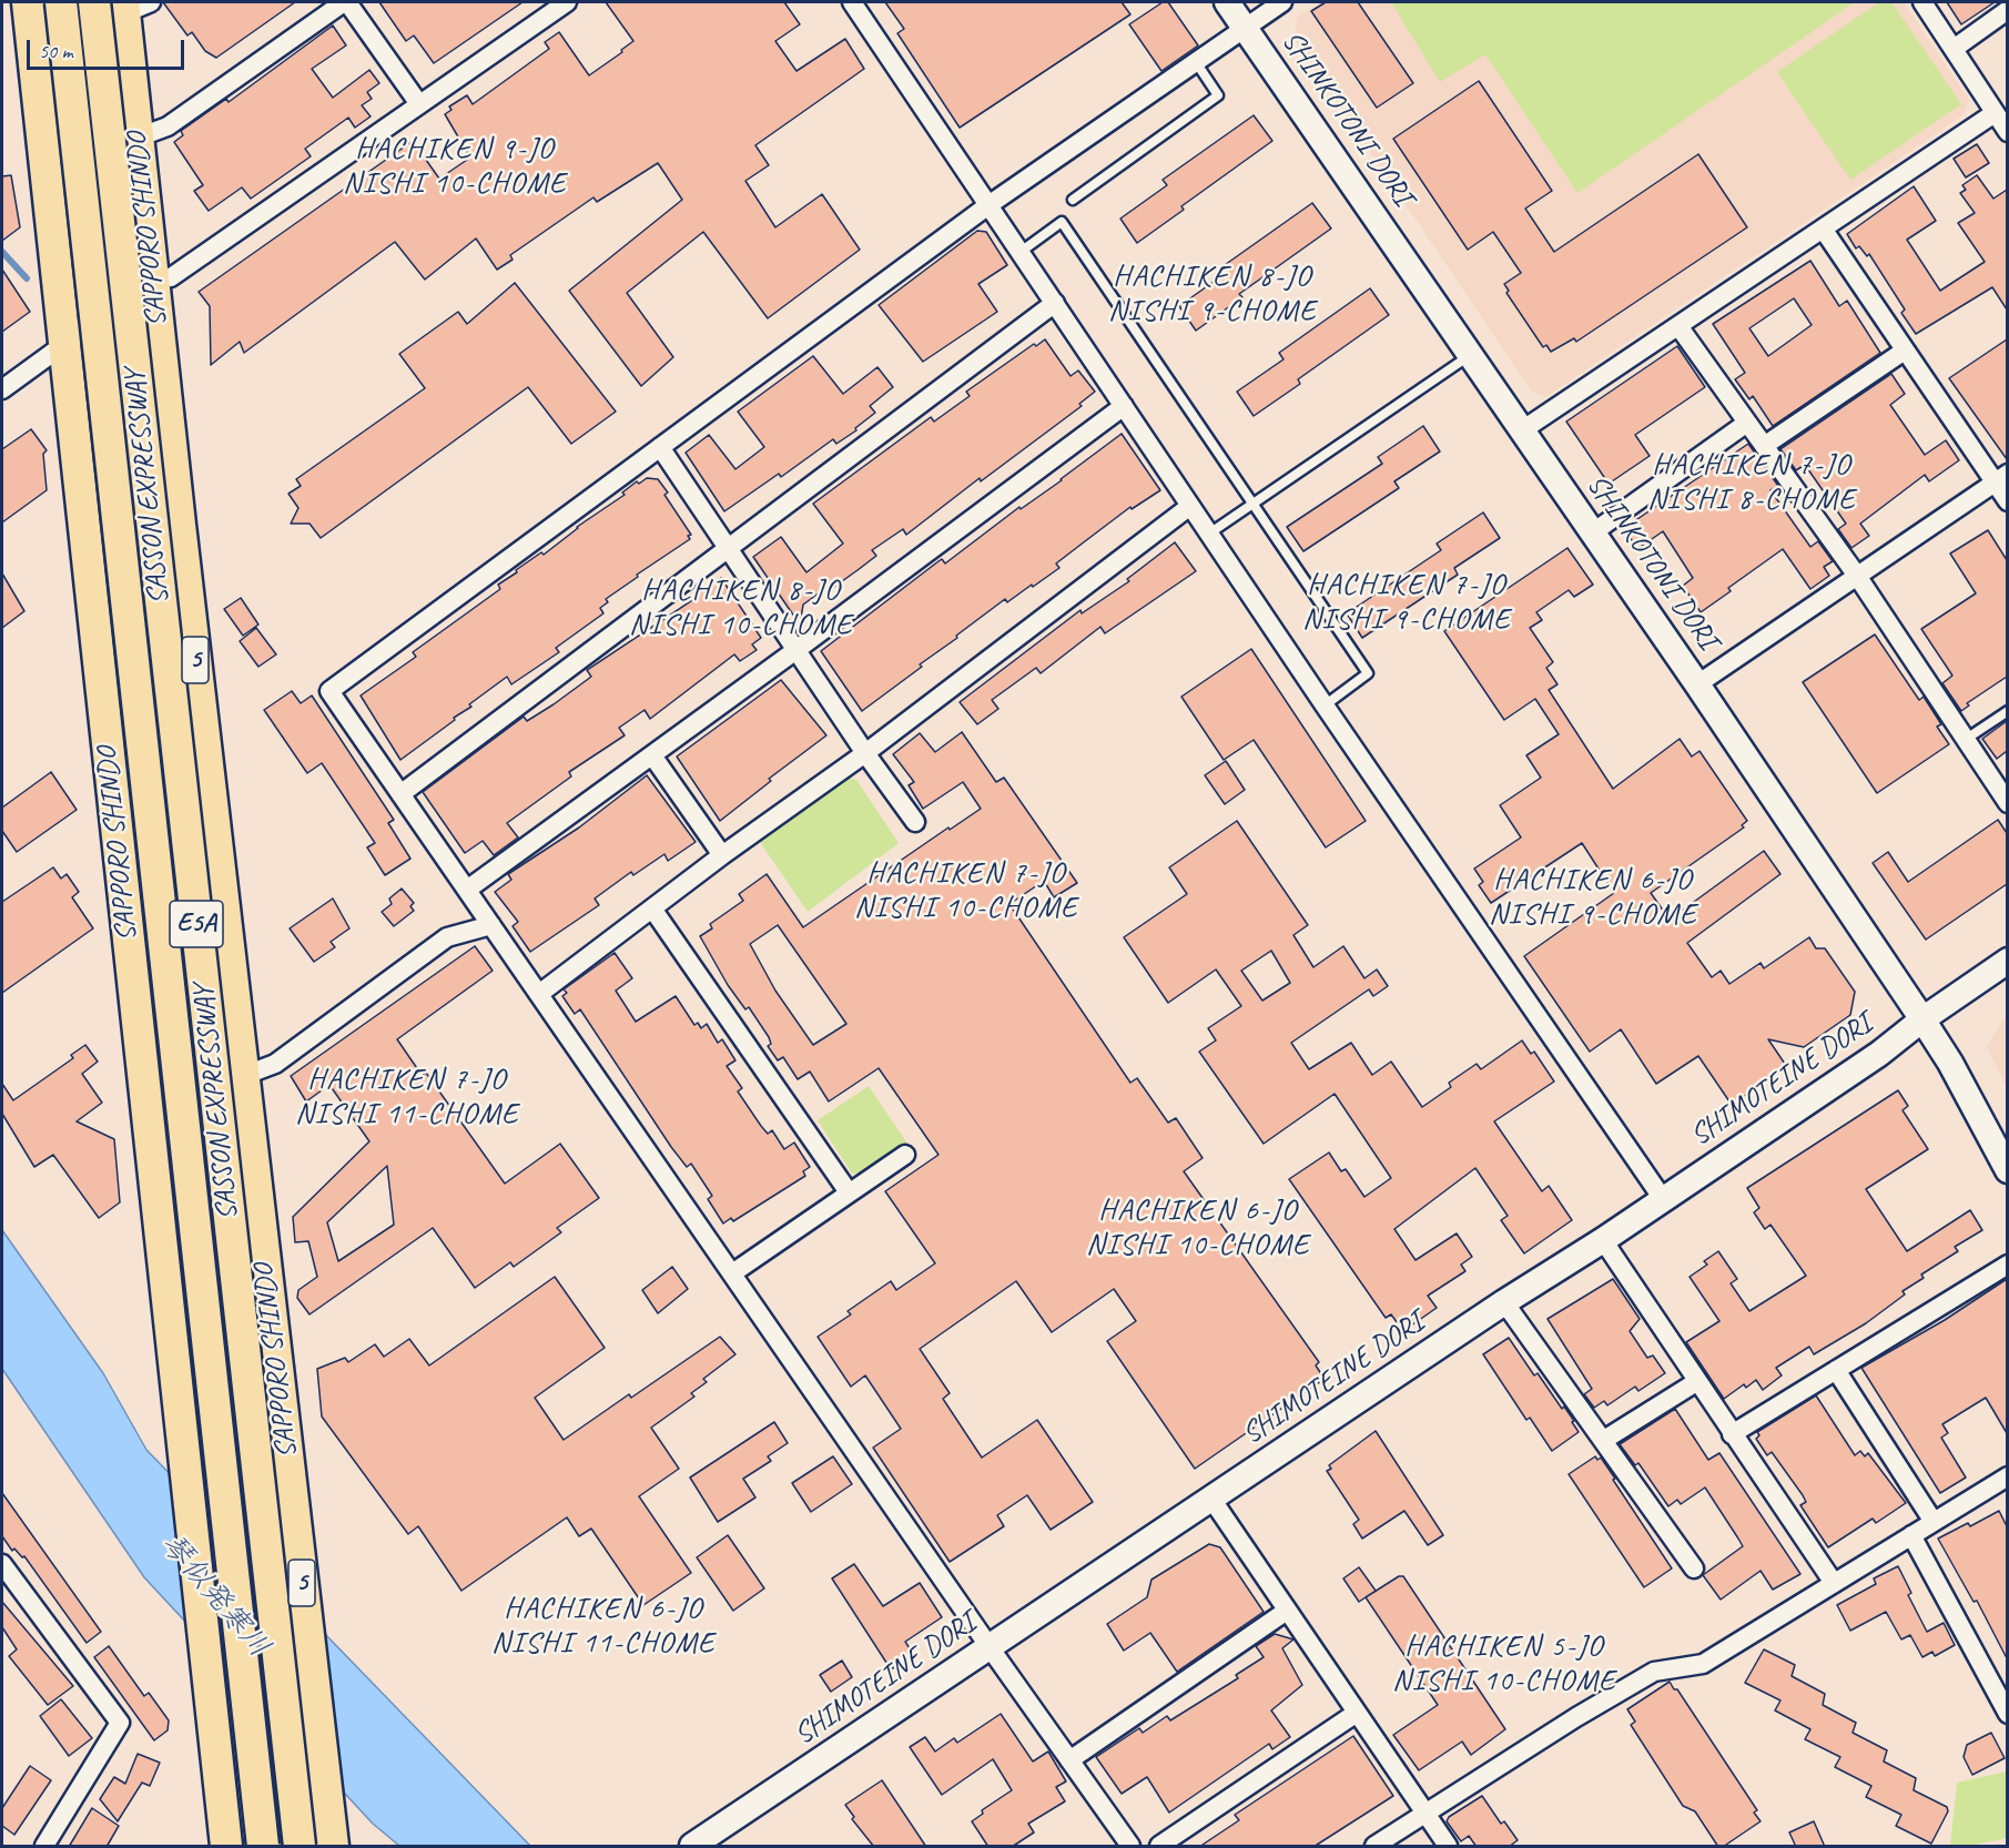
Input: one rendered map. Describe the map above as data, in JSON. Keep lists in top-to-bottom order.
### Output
{
  "streets": {
    "highway": [
      "SAPPORO SHINDO",
      "SASSON EXPRESSWAY",
      "5",
      "E5A"
    ],
    "main road": ["SHINKOTONI DORI", "SHIMOTEINE DORI"]
  },
  "crossings": [
    ["SHINKOTONI DORI", "SHIMOTEINE DORI"]
  ],
  "districts": [
    "HACHIKEN 9-JO NISHI 10-CHOME",
    "HACHIKEN 8-JO NISHI 9-CHOME",
    "HACHIKEN 7-JO NISHI 8-CHOME",
    "HACHIKEN 7-JO NISHI 9-CHOME",
    "HACHIKEN 8-JO NISHI 10-CHOME",
    "HACHIKEN 7-JO NISHI 10-CHOME",
    "HACHIKEN 6-JO NISHI 9-CHOME",
    "HACHIKEN 7-JO NISHI 11-CHOME",
    "HACHIKEN 6-JO NISHI 10-CHOME",
    "HACHIKEN 6-JO NISHI 11-CHOME",
    "HACHIKEN 5-JO NISHI 10-CHOME"
  ],
  "water": ["琴似発寒川"],
  "scale_bar": "50 m"
}
